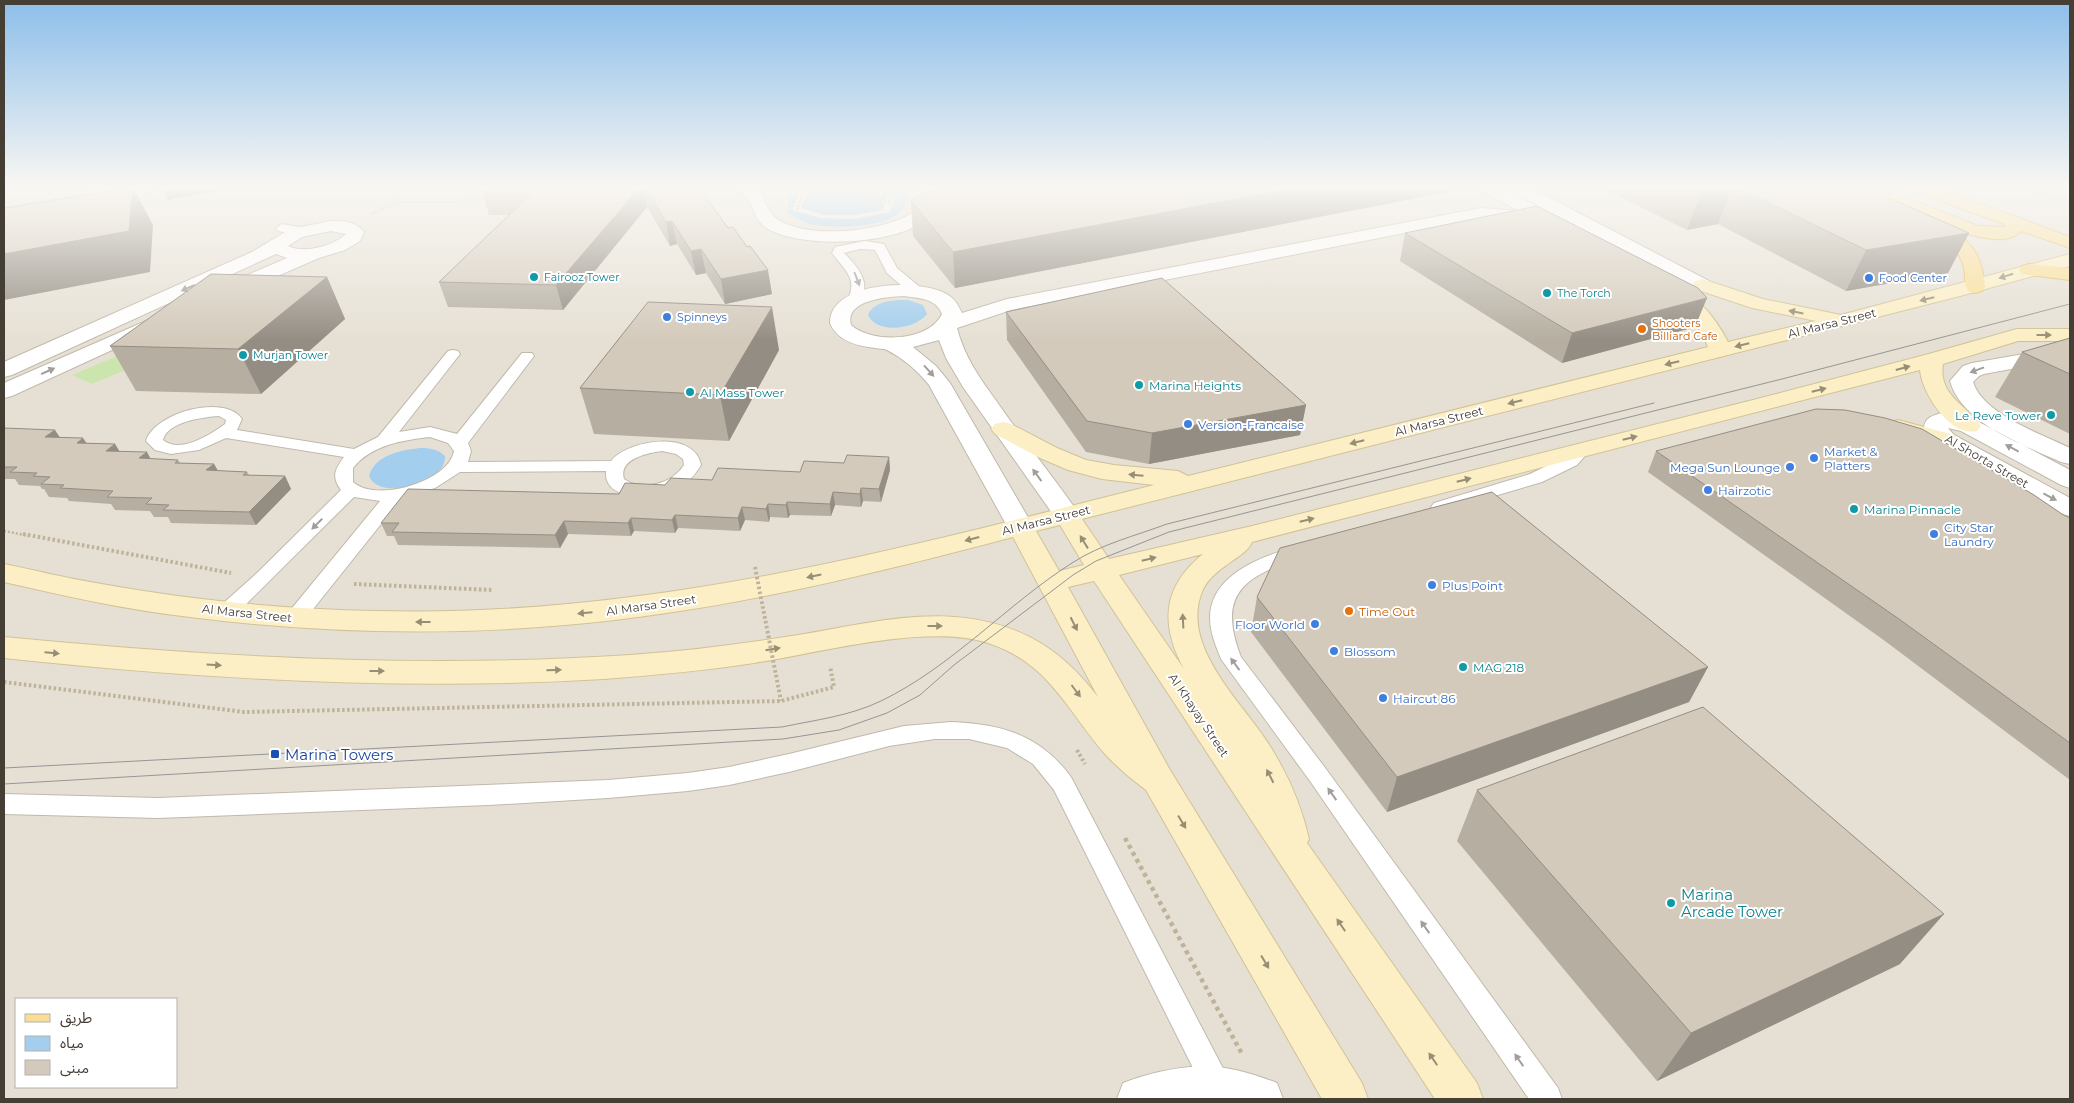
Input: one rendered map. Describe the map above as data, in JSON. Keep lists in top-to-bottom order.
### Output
{
  "streets": {
    "main road": ["Al Marsa Street", "Al Khayay Street"],
    "street": ["Al Shorta Street"]
  },
  "crossings": [
    ["Al Marsa Street", "Al Khayay Street"]
  ],
  "one_way": ["Al Khayay Street"],
  "places": {
    "other": [
      "Fairooz Tower",
      "Food Center",
      "The Torch",
      "Spinneys",
      "Shooters Billiard Cafe",
      "Murjan Tower",
      "Marina Heights",
      "Al Mass Tower",
      "Le Reve Tower",
      "Version-Francaise",
      "Market & Platters",
      "Mega Sun Lounge",
      "Hairzotic",
      "Marina Pinnacle",
      "City Star Laundry",
      "Plus Point",
      "Time Out",
      "Floor World",
      "Blossom",
      "MAG 218",
      "Haircut 86",
      "Marina Arcade Tower"
    ],
    "transit": ["Marina Towers"]
  },
  "legend": ["طريق", "مياه", "مبنى"]
}
